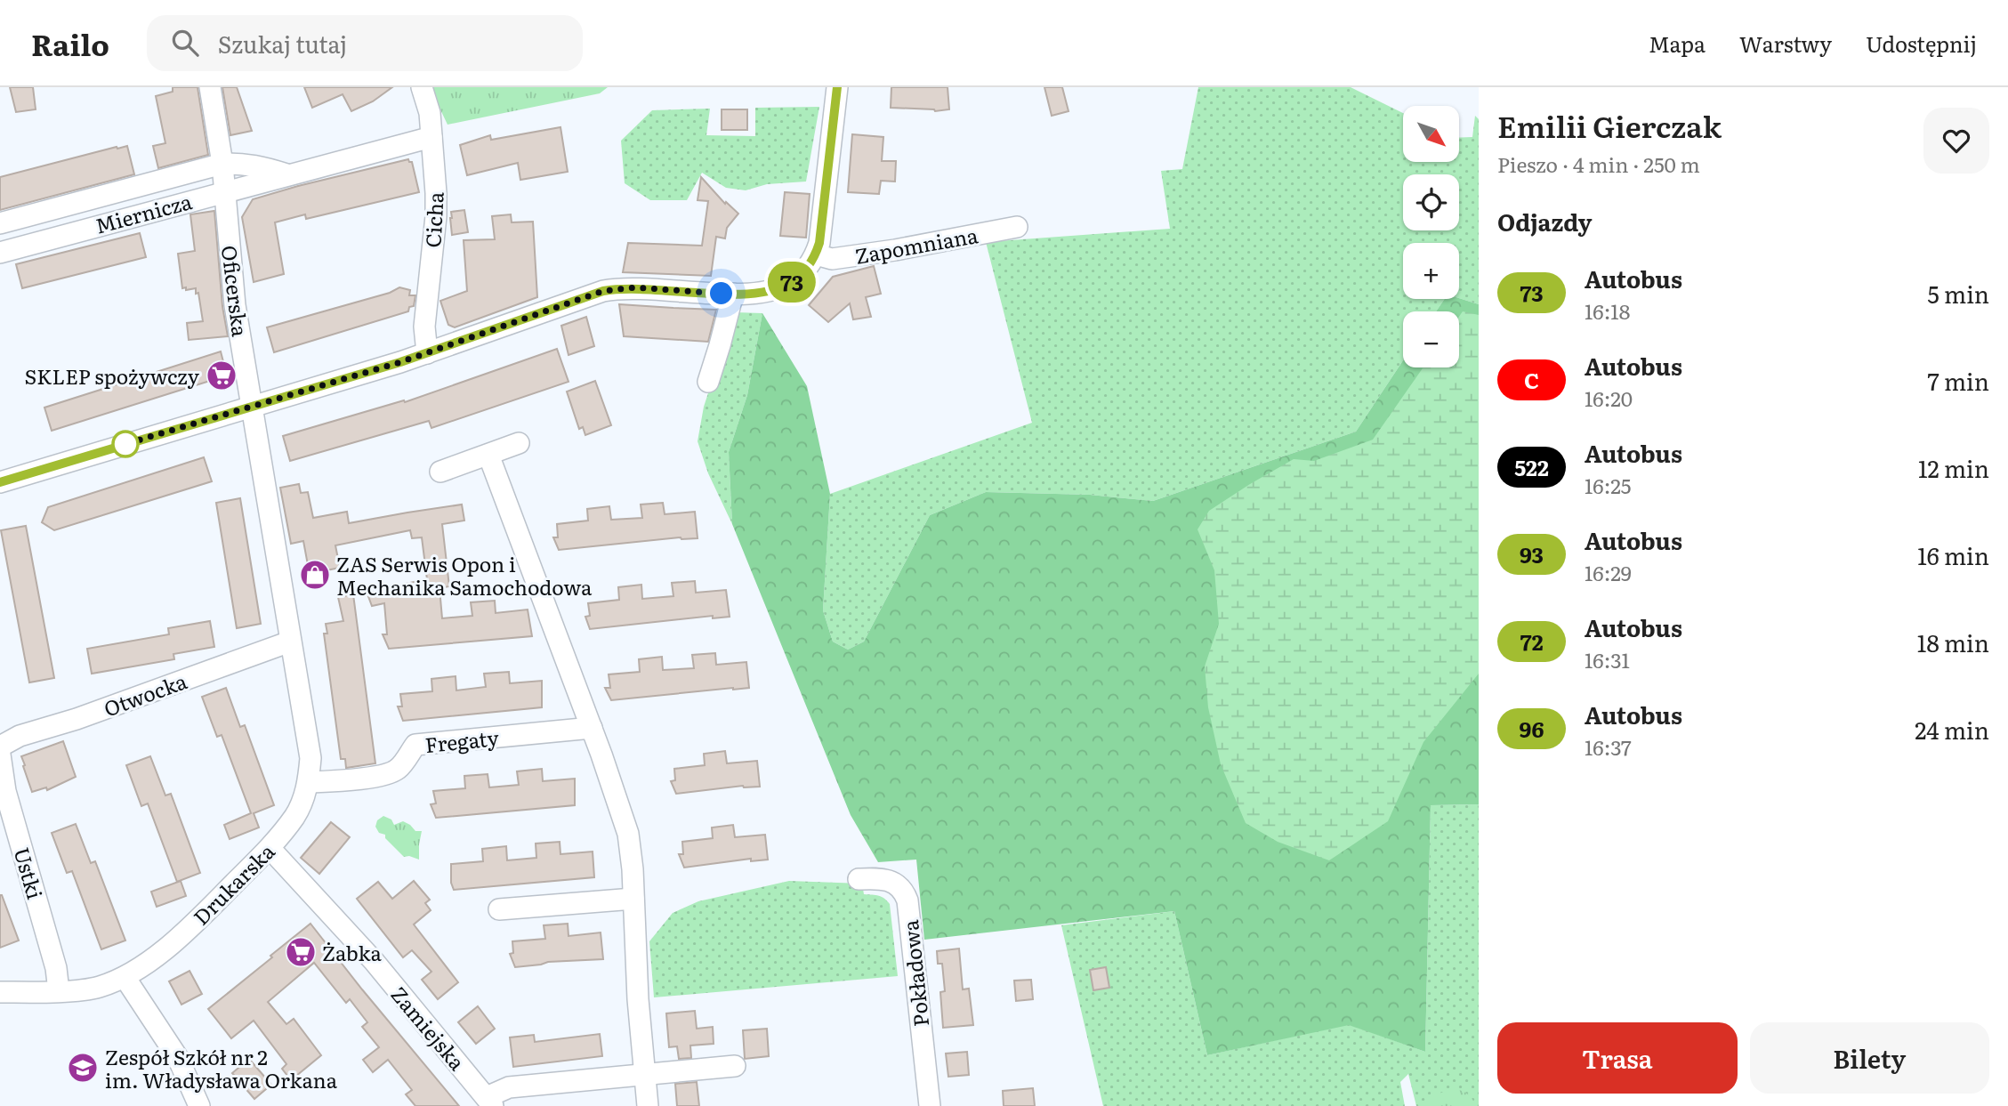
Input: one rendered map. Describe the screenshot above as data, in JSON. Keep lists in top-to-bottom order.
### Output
{
  "streets": {
    "street": [
      "Miernicza",
      "Cicha",
      "Zapomniana",
      "Oficerska",
      "Otwocka",
      "Fregaty",
      "Ustki",
      "Drukarska",
      "Pokładowa",
      "Zamiejska"
    ]
  },
  "crossings": [
    ["Miernicza", "Cicha"],
    ["Miernicza", "Oficerska"],
    ["Oficerska", "Otwocka"],
    ["Oficerska", "Drukarska"],
    ["Otwocka", "Drukarska"],
    ["Fregaty", "Drukarska"],
    ["Ustki", "Drukarska"],
    ["Drukarska", "Zamiejska"]
  ],
  "places": {
    "supermarket": ["SKLEP spożywczy", "Żabka"],
    "shop": ["ZAS Serwis Opon i Mechanika Samochodowa"],
    "school or university": ["Zespół Szkół nr 2 im. Władysława Orkana"]
  },
  "lines": ["bus line 73"],
  "north": "bottom right",
  "page": {
    "header": "Railo",
    "search": "Szukaj tutaj",
    "nav": ["Mapa", "Warstwy", "Udostępnij"],
    "on_map": "73",
    "heading": [
      ["Emilii Gierczak", "Pieszo · 4 min · 250 m"],
      "Odjazdy"
    ],
    "map_buttons": ["+", "−"],
    "list": [
      {
        "mark": "73",
        "name": "Autobus",
        "note": "16:18",
        "value": "5 min"
      },
      {
        "mark": "C",
        "name": "Autobus",
        "note": "16:20",
        "value": "7 min"
      },
      {
        "mark": "522",
        "name": "Autobus",
        "note": "16:25",
        "value": "12 min"
      },
      {
        "mark": "93",
        "name": "Autobus",
        "note": "16:29",
        "value": "16 min"
      },
      {
        "mark": "72",
        "name": "Autobus",
        "note": "16:31",
        "value": "18 min"
      },
      {
        "mark": "96",
        "name": "Autobus",
        "note": "16:37",
        "value": "24 min"
      }
    ],
    "buttons": ["Trasa", "Bilety"]
  }
}
